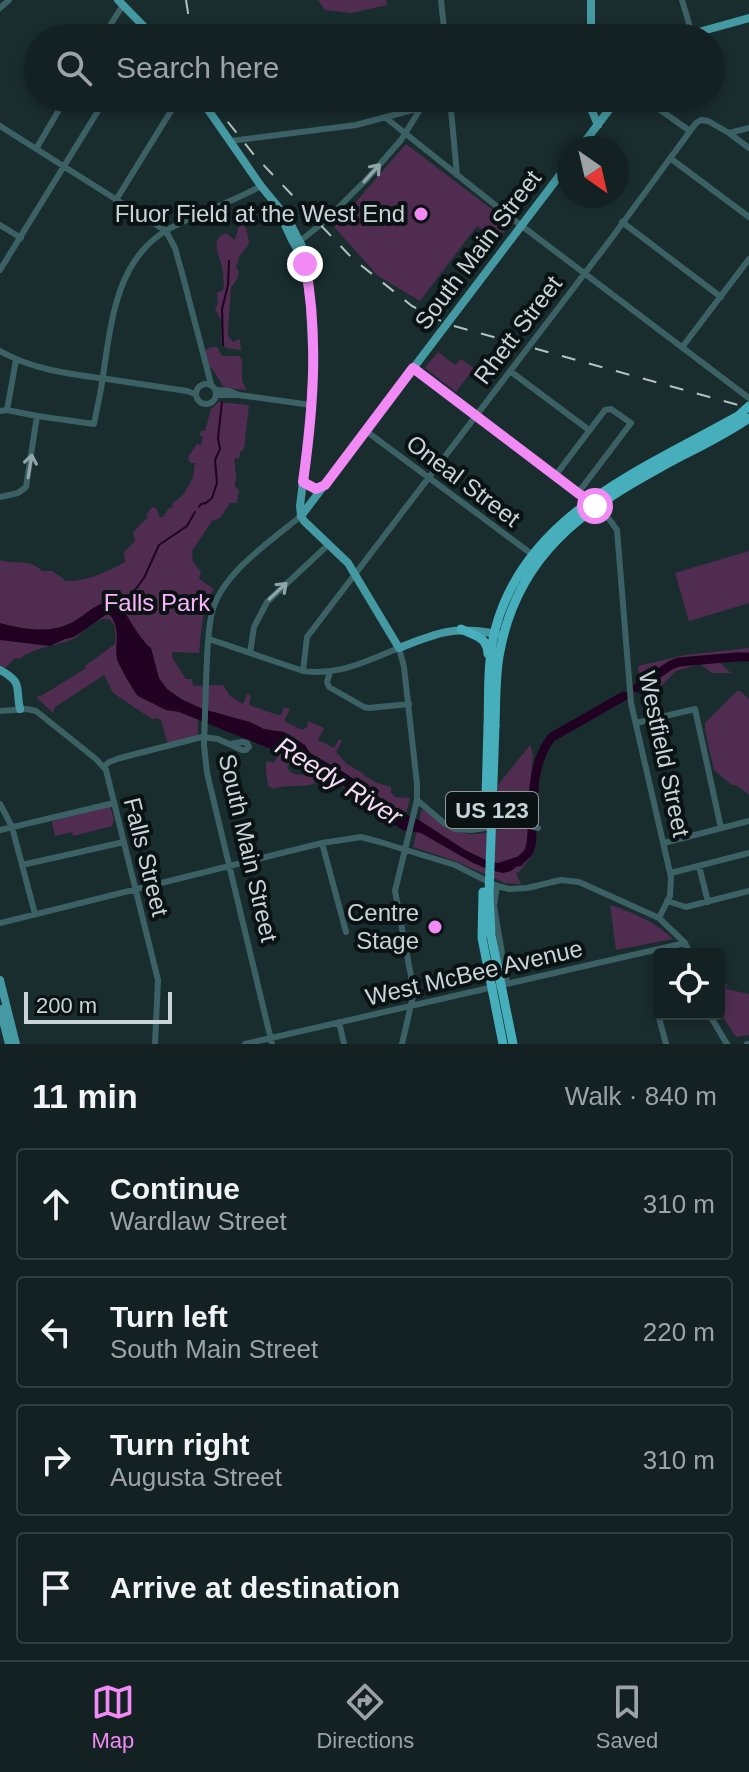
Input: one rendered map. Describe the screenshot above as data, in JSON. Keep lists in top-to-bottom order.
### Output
{
  "streets": {
    "highway": ["US 123"],
    "main road": ["South Main Street"],
    "street": [
      "Rhett Street",
      "Oneal Street",
      "Westfield Street",
      "Falls Street",
      "West McBee Avenue"
    ]
  },
  "crossings": [
    ["South Main Street", "Oneal Street"],
    ["South Main Street", "Westfield Street"],
    ["South Main Street", "West McBee Avenue"],
    ["Rhett Street", "Oneal Street"],
    ["Rhett Street", "Westfield Street"],
    ["Oneal Street", "US 123"],
    ["Westfield Street", "US 123"],
    ["US 123", "West McBee Avenue"]
  ],
  "water": ["Reedy River"],
  "parks": ["Falls Park"],
  "places": ["Fluor Field at the West End", "Centre Stage"],
  "scale_bar": "200 m",
  "north": "bottom right",
  "page": {
    "search": "Search here",
    "scale": "200 m",
    "heading": ["11 min", "Walk · 840 m"],
    "list": [
      ["Continue", "Wardlaw Street", "310 m"],
      ["Turn left", "South Main Street", "220 m"],
      ["Turn right", "Augusta Street", "310 m"],
      "Arrive at destination"
    ],
    "nav": ["Map", "Directions", "Saved"]
  }
}
